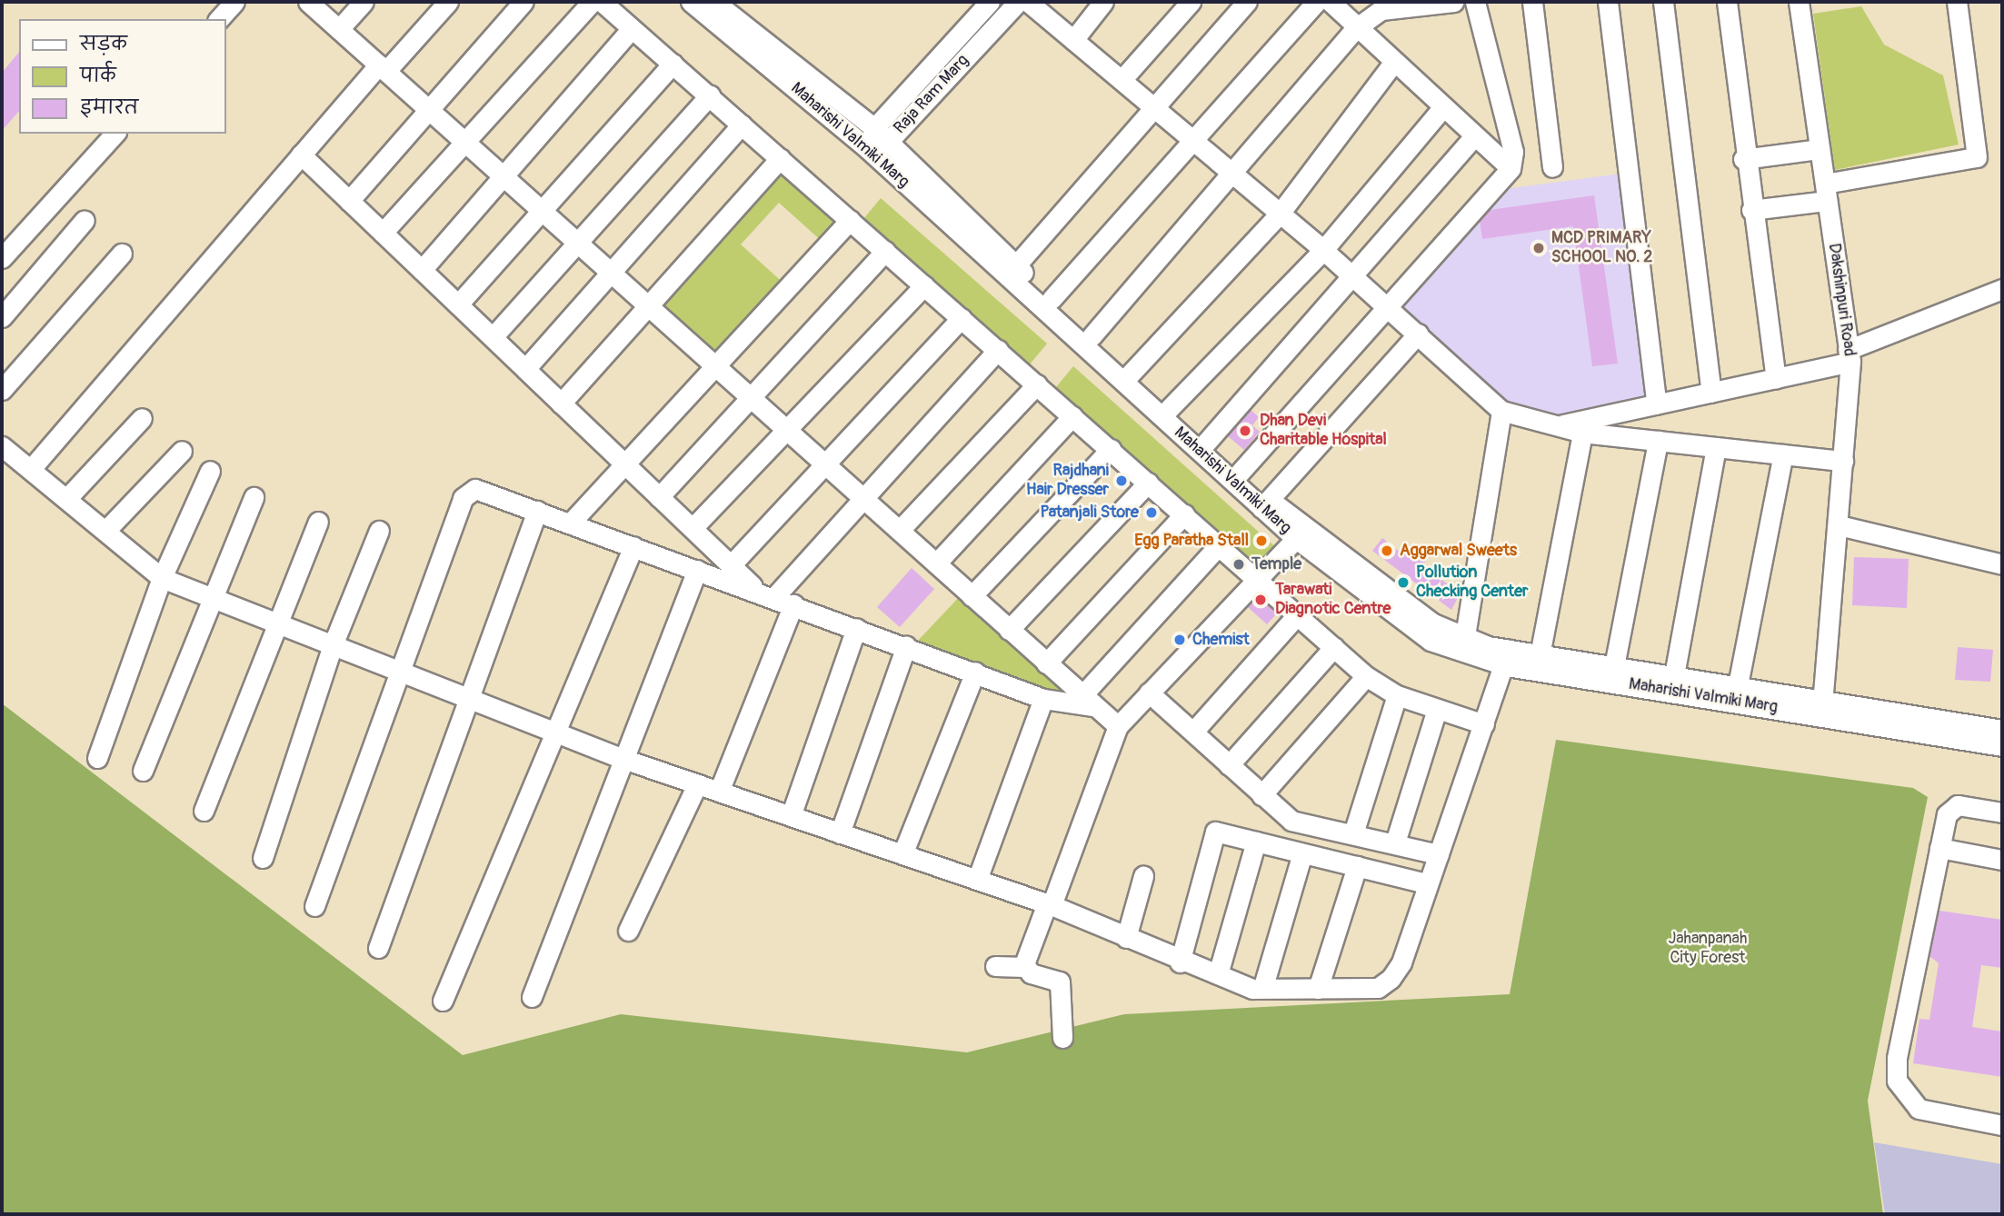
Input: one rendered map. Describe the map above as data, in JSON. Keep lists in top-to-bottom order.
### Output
{
  "streets": {
    "street": ["Raja Ram Marg", "Maharishi Valmiki Marg", "Dakshinpuri Road"]
  },
  "crossings": [
    ["Raja Ram Marg", "Maharishi Valmiki Marg"],
    ["Maharishi Valmiki Marg", "Dakshinpuri Road"]
  ],
  "parks": ["Jahanpanah City Forest"],
  "places": [
    "MCD PRIMARY SCHOOL NO. 2",
    "Dhan Devi Charitable Hospital",
    "Rajdhani Hair Dresser",
    "Patanjali Store",
    "Egg Paratha Stall",
    "Aggarwal Sweets",
    "Temple",
    "Pollution Checking Center",
    "Tarawati Diagnotic Centre",
    "Chemist"
  ],
  "legend": ["सड़क", "पार्क", "इमारत"]
}
